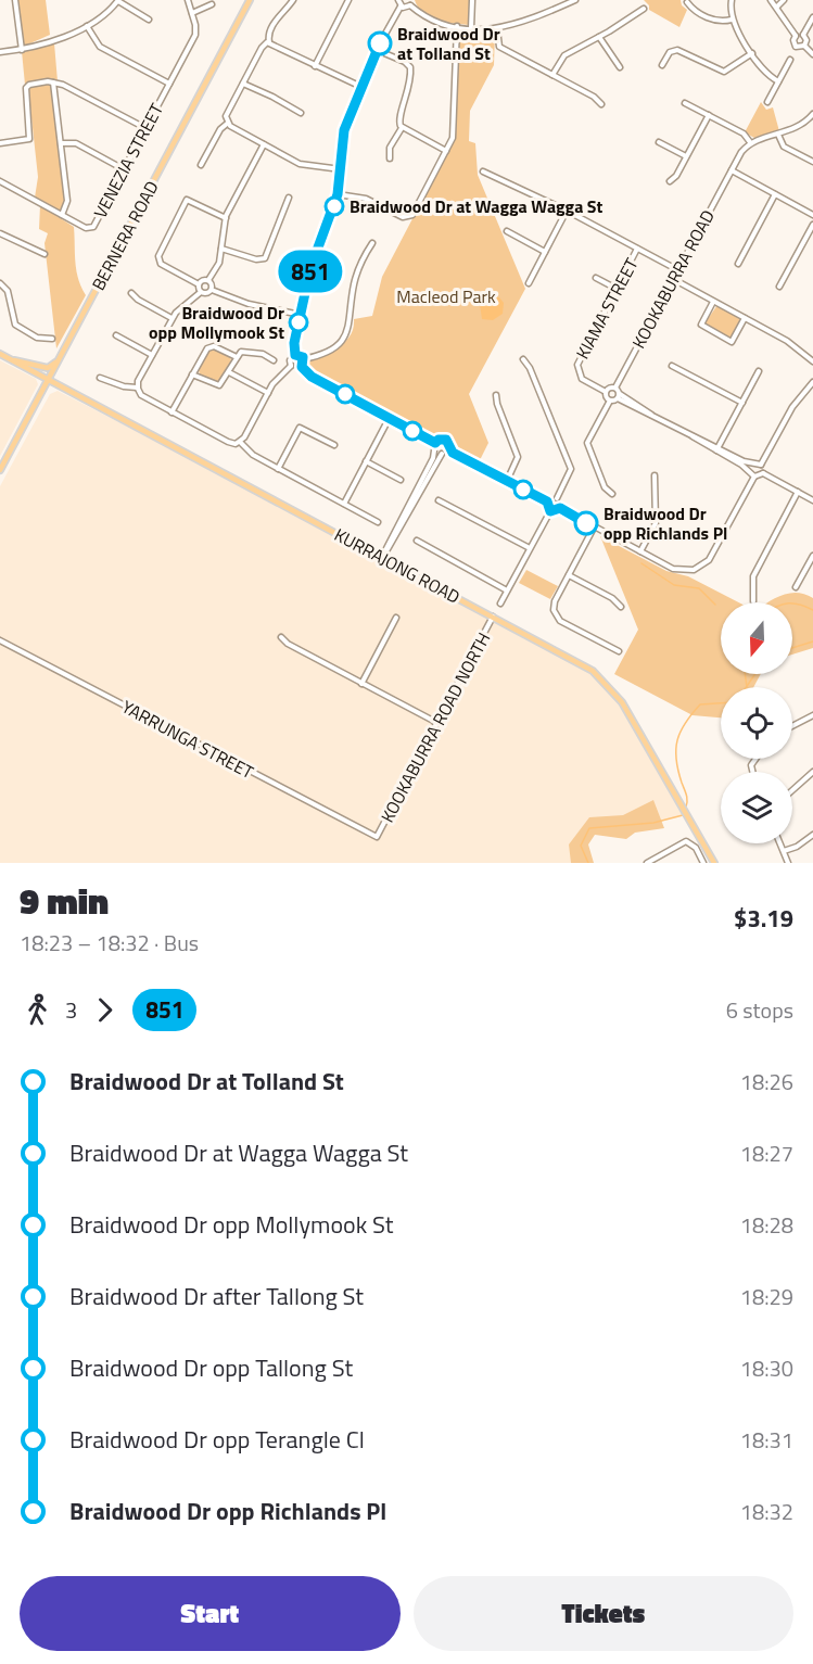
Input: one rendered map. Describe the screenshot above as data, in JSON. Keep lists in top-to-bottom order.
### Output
{
  "streets": {
    "main road": ["BERNERA ROAD", "KURRAJONG ROAD"],
    "street": [
      "VENEZIA STREET",
      "KOOKABURRA ROAD",
      "KIAMA STREET",
      "KOOKABURRA ROAD NORTH",
      "YARRUNGA STREET"
    ]
  },
  "crossings": [
    ["BERNERA ROAD", "KURRAJONG ROAD"],
    ["KURRAJONG ROAD", "KOOKABURRA ROAD NORTH"],
    ["KOOKABURRA ROAD NORTH", "YARRUNGA STREET"]
  ],
  "parks": ["Macleod Park"],
  "places": [
    "Braidwood Dr at Tolland St",
    "Braidwood Dr at Wagga Wagga St",
    "Braidwood Dr opp Mollymook St",
    "Braidwood Dr opp Richlands Pl"
  ],
  "lines": ["bus line 851"],
  "north": "bottom",
  "page": {
    "on_map": "851",
    "heading": ["9 min", "18:23 – 18:32 · Bus", "$3.19"],
    "legs": ["3", "851", "6 stops"],
    "list": [
      {
        "name": "Braidwood Dr at Tolland St",
        "value": "18:26"
      },
      {
        "name": "Braidwood Dr at Wagga Wagga St",
        "value": "18:27"
      },
      {
        "name": "Braidwood Dr opp Mollymook St",
        "value": "18:28"
      },
      {
        "name": "Braidwood Dr after Tallong St",
        "value": "18:29"
      },
      {
        "name": "Braidwood Dr opp Tallong St",
        "value": "18:30"
      },
      {
        "name": "Braidwood Dr opp Terangle Cl",
        "value": "18:31"
      },
      {
        "name": "Braidwood Dr opp Richlands Pl",
        "value": "18:32"
      }
    ],
    "buttons": ["Start", "Tickets"]
  }
}
